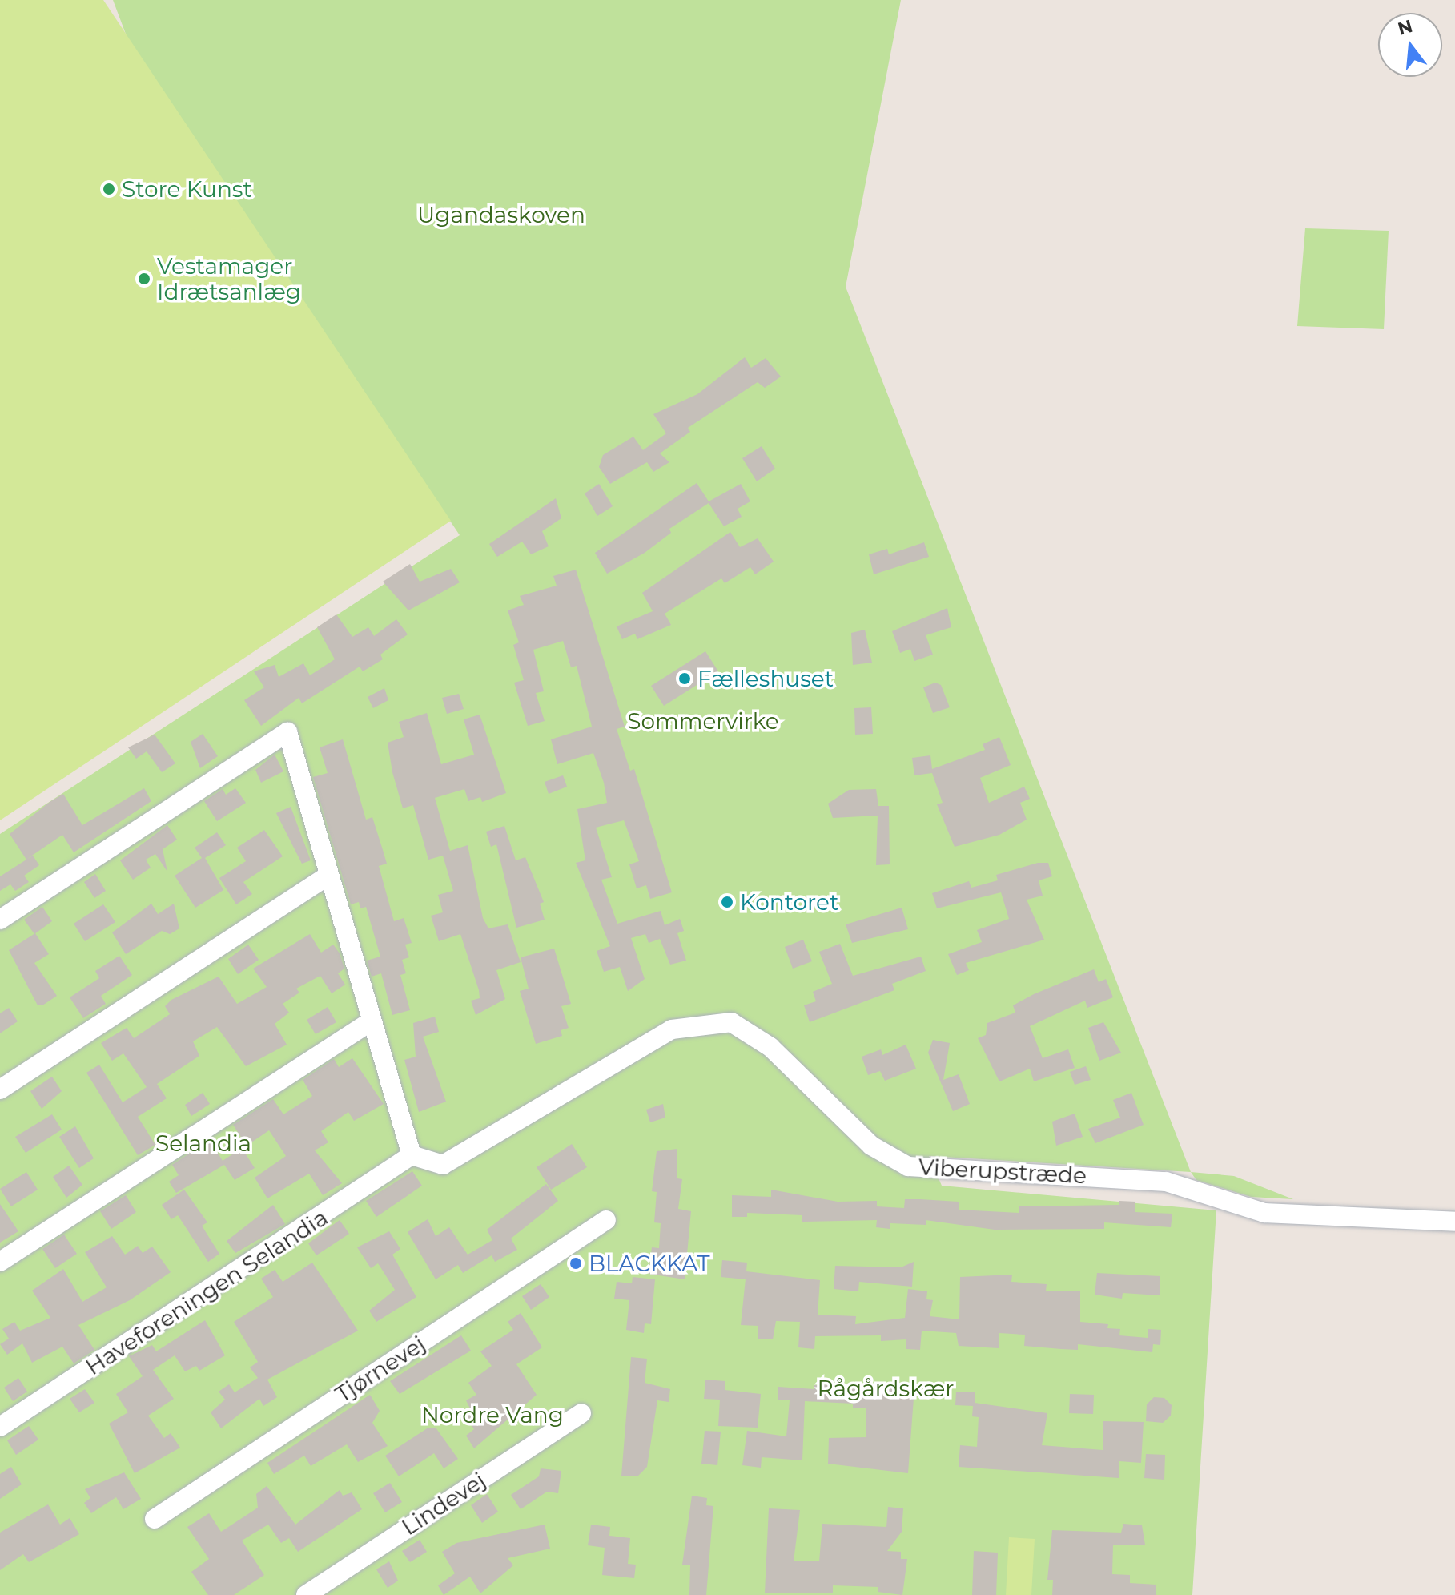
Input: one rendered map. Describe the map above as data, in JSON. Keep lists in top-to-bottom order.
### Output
{
  "streets": {
    "street": [
      "Viberupstræde",
      "Haveforeningen Selandia",
      "Tjørnevej",
      "Lindevej"
    ]
  },
  "crossings": [
    ["Viberupstræde", "Haveforeningen Selandia"]
  ],
  "parks": [
    "Ugandaskoven",
    "Sommervirke",
    "Selandia",
    "Rågårdskær",
    "Nordre Vang"
  ],
  "places": [
    "Store Kunst",
    "Vestamager Idrætsanlæg",
    "Fælleshuset",
    "Kontoret",
    "BLACKKAT"
  ],
  "north": "top"
}
